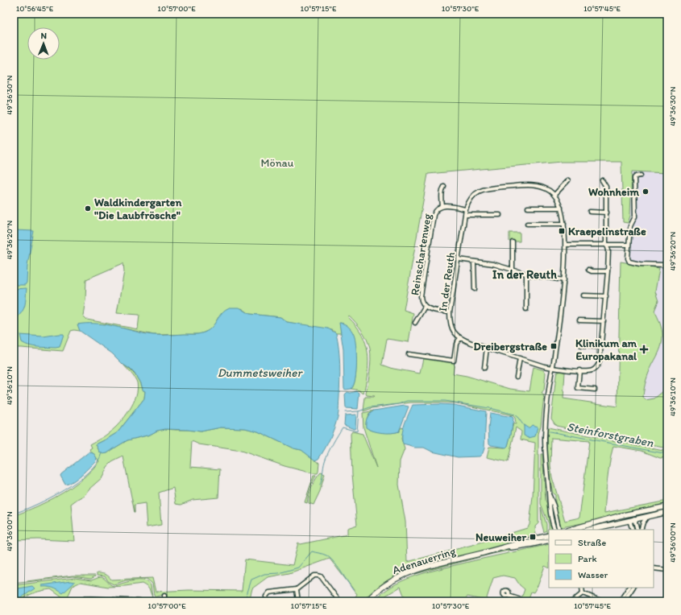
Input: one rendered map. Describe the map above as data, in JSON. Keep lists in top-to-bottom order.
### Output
{
  "streets": {
    "main road": ["Adenauerring"],
    "street": ["Reinschartenweg", "In der Reuth"]
  },
  "crossings": [
    ["Reinschartenweg", "In der Reuth"]
  ],
  "districts": ["In der Reuth"],
  "water": ["Dummetsweiher", "Steinforstgraben"],
  "parks": ["Mönau"],
  "places": {
    "other": ["Wohnheim", "Waldkindergarten \"Die Laubfrösche\""],
    "transit": ["Kraepelinstraße", "Dreibergstraße", "Neuweiher"],
    "health": ["Klinikum am Europakanal"]
  },
  "legend": ["Straße", "Park", "Wasser"],
  "north": "top",
  "coordinates": [
    "10°56'45\"E",
    "10°57'00\"E",
    "10°57'15\"E",
    "10°57'30\"E",
    "10°57'45\"E",
    "49°36'30\"N",
    "49°36'20\"N",
    "49°36'10\"N",
    "49°36'00\"N"
  ]
}
